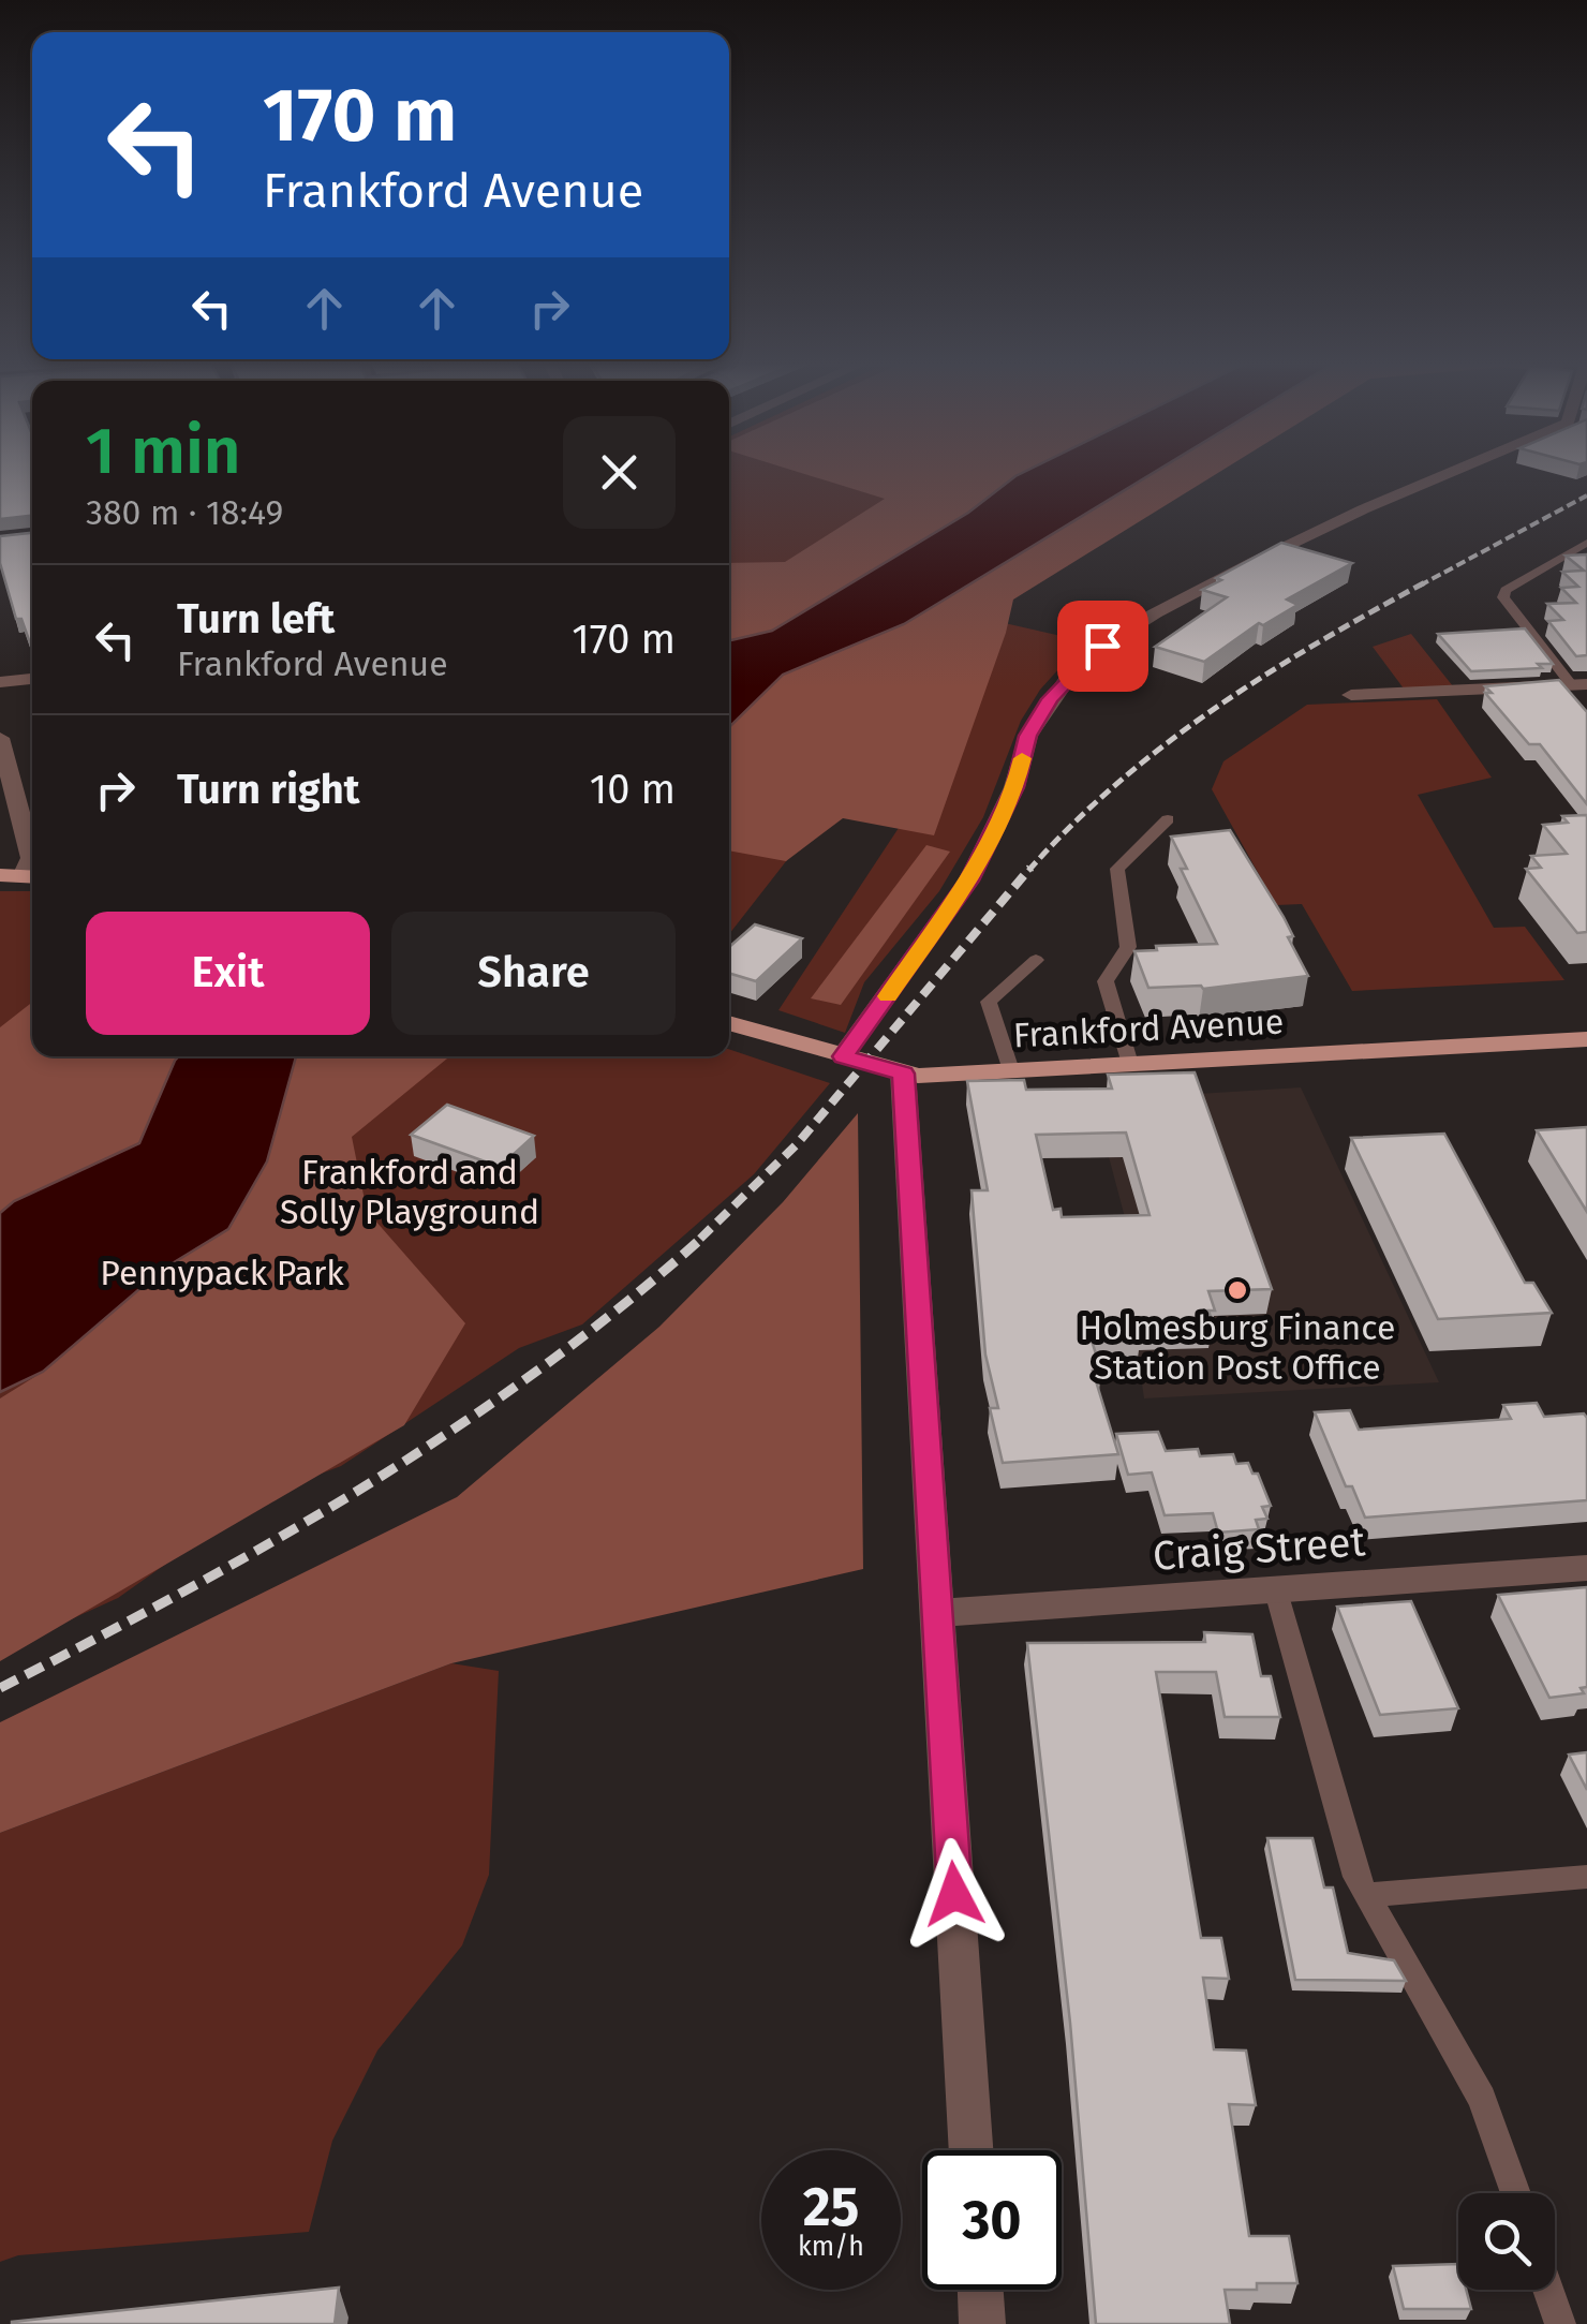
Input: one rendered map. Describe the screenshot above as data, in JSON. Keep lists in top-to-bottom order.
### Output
{
  "streets": {
    "main road": ["Frankford Avenue"],
    "street": ["Craig Street"]
  },
  "parks": ["Frankford and Solly Playground", "Pennypack Park"],
  "places": ["Holmesburg Finance Station Post Office"],
  "page": {
    "turn": ["170 m", "Frankford Avenue"],
    "heading": ["1 min", "380 m · 18:49"],
    "list": [
      {
        "name": "Turn left",
        "note": "Frankford Avenue",
        "value": "170 m"
      },
      {
        "name": "Turn right",
        "value": "10 m"
      }
    ],
    "buttons": ["Exit", "Share"],
    "speed": "25 km/h",
    "limit": "30"
  }
}
